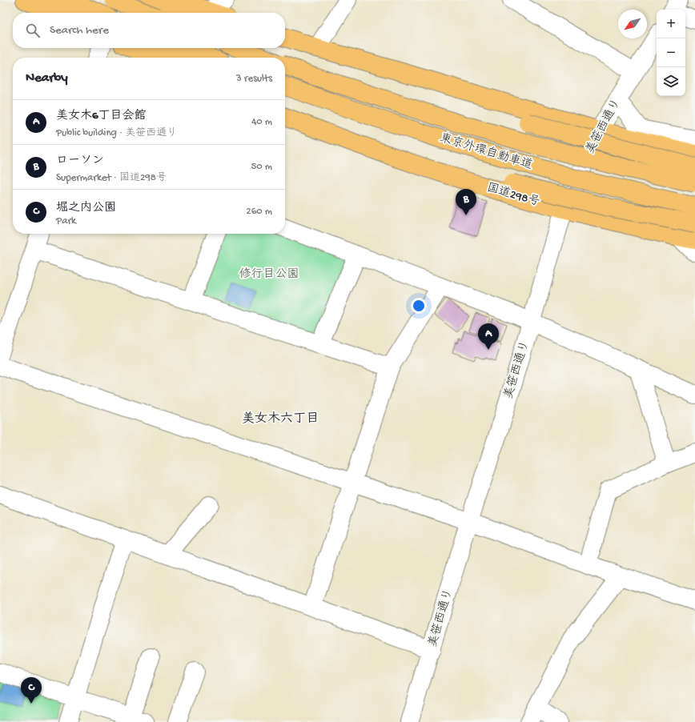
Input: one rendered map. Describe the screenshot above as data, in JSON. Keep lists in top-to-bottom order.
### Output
{
  "streets": {
    "highway": ["東京外環自動車道", "国道298号"],
    "street": ["美笹西通り"]
  },
  "crossings": [
    ["美笹西通り", "国道298号"]
  ],
  "districts": ["美女木六丁目"],
  "parks": ["修行目公園"],
  "north": "bottom left",
  "page": {
    "map_buttons": ["+", "−"],
    "search": "Search here",
    "heading": ["Nearby", "3 results"],
    "list": [
      {
        "mark": "A",
        "name": "美女木6丁目会館",
        "note": "Public building · 美笹西通り",
        "value": "40 m"
      },
      {
        "mark": "B",
        "name": "ローソン",
        "note": "Supermarket · 国道298号",
        "value": "50 m"
      },
      {
        "mark": "C",
        "name": "堀之内公園",
        "note": "Park",
        "value": "260 m"
      }
    ],
    "pins": ["B", "A", "C"]
  }
}
